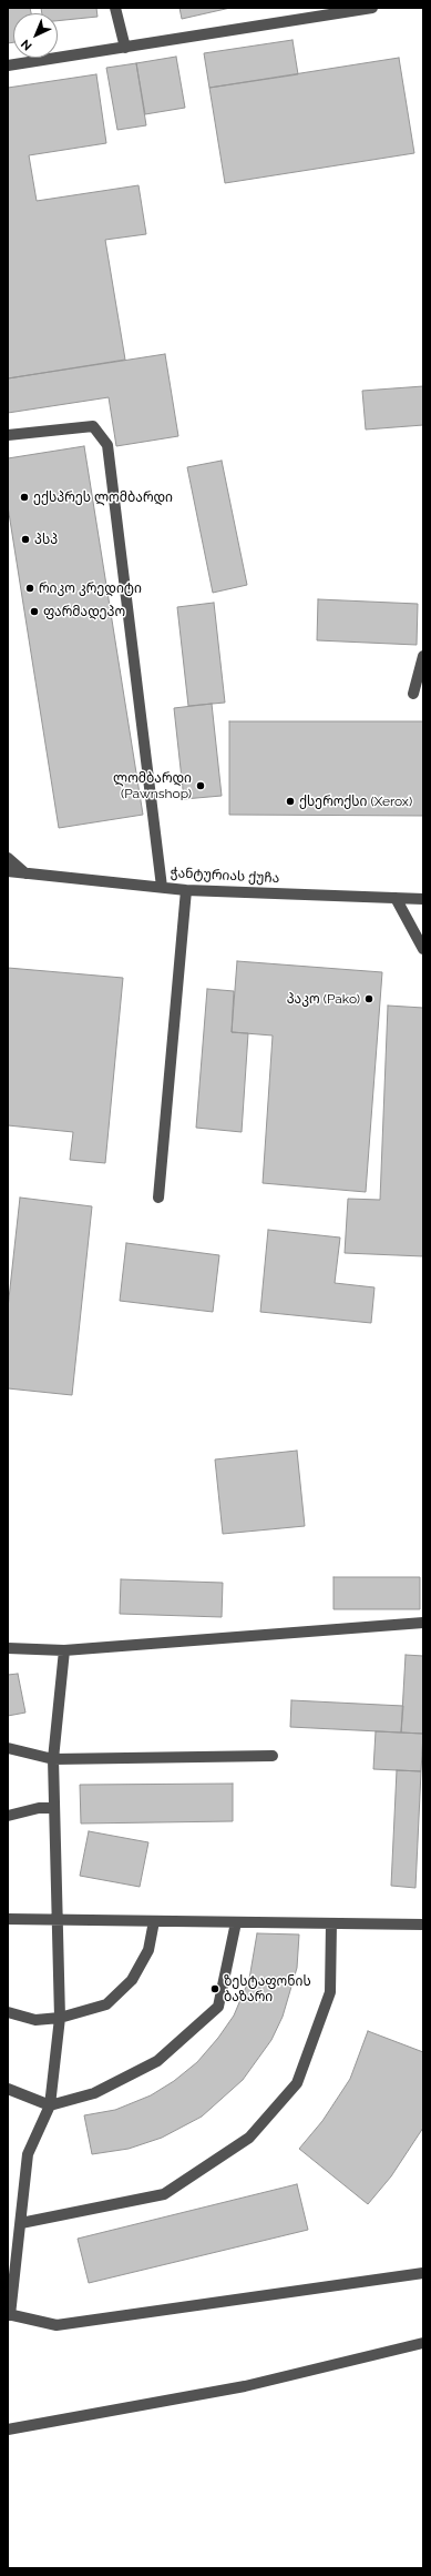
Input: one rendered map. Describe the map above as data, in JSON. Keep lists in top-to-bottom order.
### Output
{
  "streets": {
    "street": ["ჭანტურიას ქუჩა"]
  },
  "places": [
    "ექსპრეს ლომბარდი",
    "პსპ",
    "რიკო კრედიტი",
    "ფარმადეპო",
    "ლომბარდი (Pawnshop)",
    "ქსეროქსი (Xerox)",
    "პაკო (Pako)",
    "ზესტაფონის ბაზარი"
  ],
  "north": "bottom left"
}
